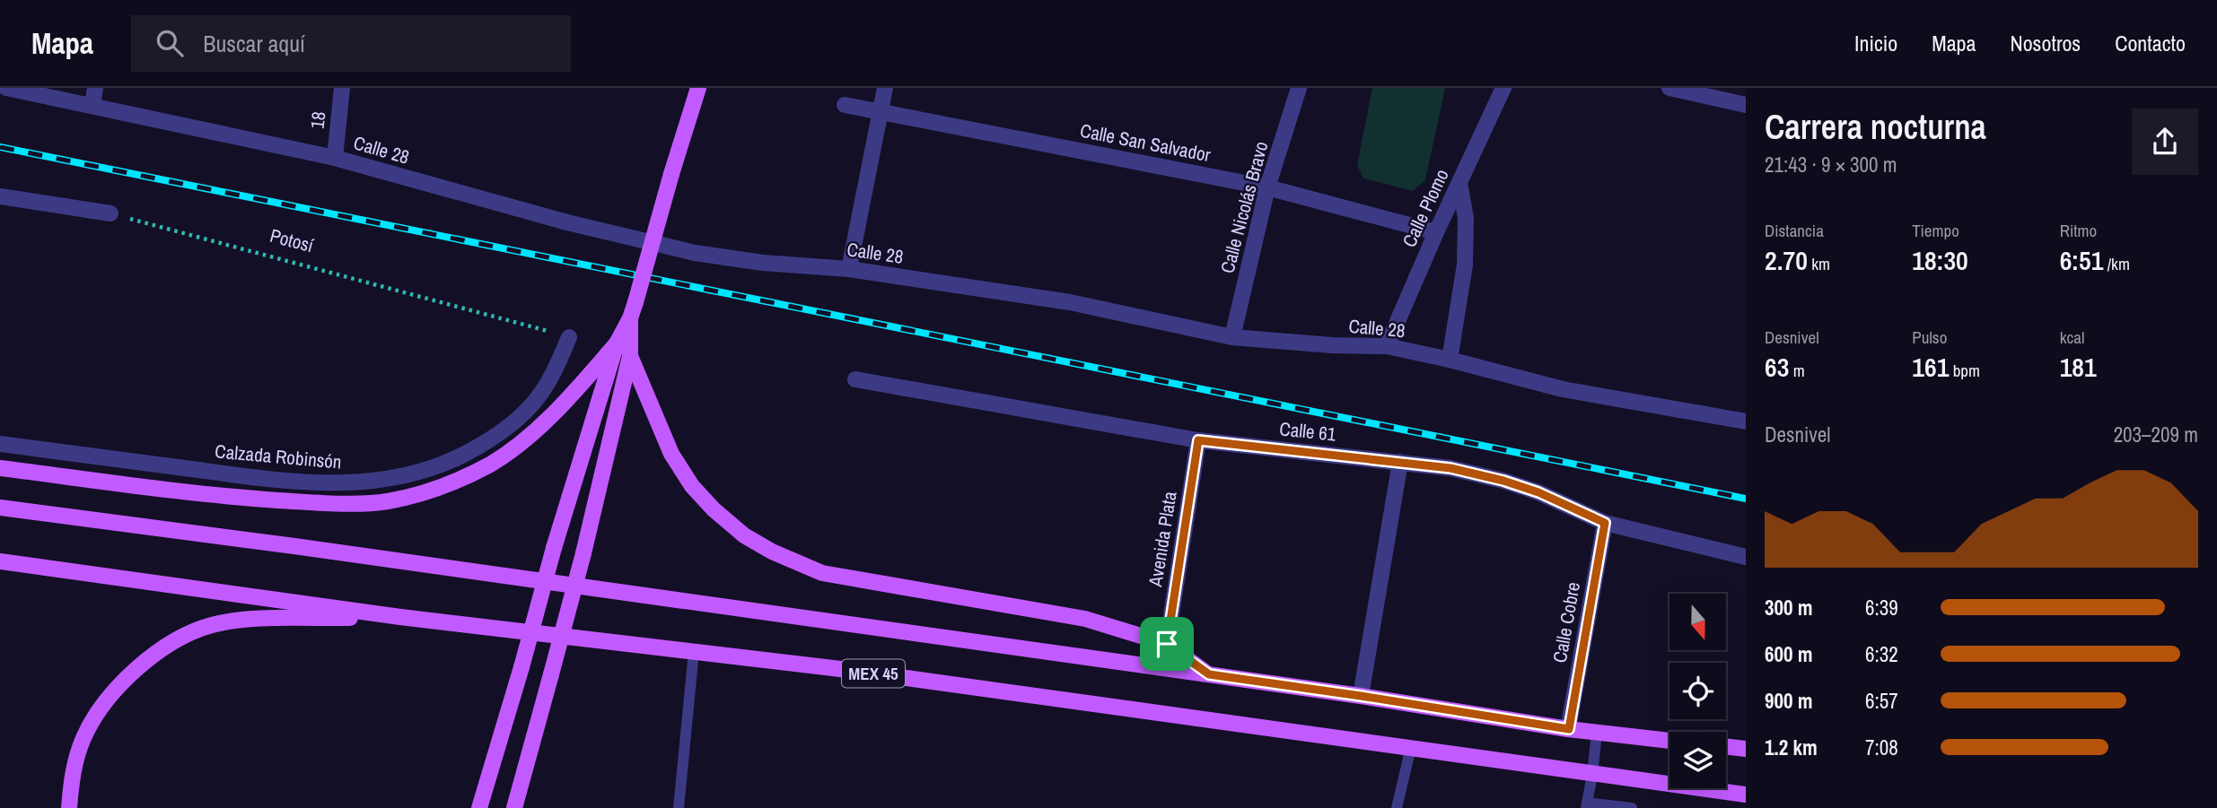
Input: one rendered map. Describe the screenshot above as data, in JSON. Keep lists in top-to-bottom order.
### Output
{
  "streets": {
    "main road": ["MEX 45"],
    "street": [
      "18",
      "Calle San Salvador",
      "Calle 28",
      "Calle Nicolás Bravo",
      "Calle Plomo",
      "Calle 61",
      "Calzada Robinsón",
      "Avenida Plata",
      "Calle Cobre"
    ],
    "path": ["Potosí"]
  },
  "crossings": [
    ["18", "Calle 28"],
    ["Calle San Salvador", "Calle Nicolás Bravo"],
    ["Calle San Salvador", "Calle Plomo"],
    ["Calle 28", "Calle Nicolás Bravo"],
    ["Calle 28", "Calle Plomo"],
    ["Potosí", "Calzada Robinsón"],
    ["Calle 61", "Avenida Plata"],
    ["Calle 61", "Calle Cobre"],
    ["Calle Cobre", "MEX 45"]
  ],
  "north": "bottom",
  "page": {
    "header": "Mapa",
    "search": "Buscar aquí",
    "nav": [
      "Inicio",
      "Mapa",
      "Nosotros",
      "Contacto"
    ],
    "heading": ["Carrera nocturna", "21:43 · 9 × 300 m"],
    "stats": [
      ["Distancia", "2.70 km"],
      ["Tiempo", "18:30"],
      ["Ritmo", "6:51 /km"],
      ["Desnivel", "63 m"],
      ["Pulso", "161 bpm"],
      ["kcal", "181"]
    ],
    "chart": ["Desnivel", "203–209 m"],
    "list": [
      {
        "name": "300 m",
        "note": "6:39"
      },
      {
        "name": "600 m",
        "note": "6:32"
      },
      {
        "name": "900 m",
        "note": "6:57"
      },
      {
        "name": "1.2 km",
        "note": "7:08"
      }
    ]
  }
}
